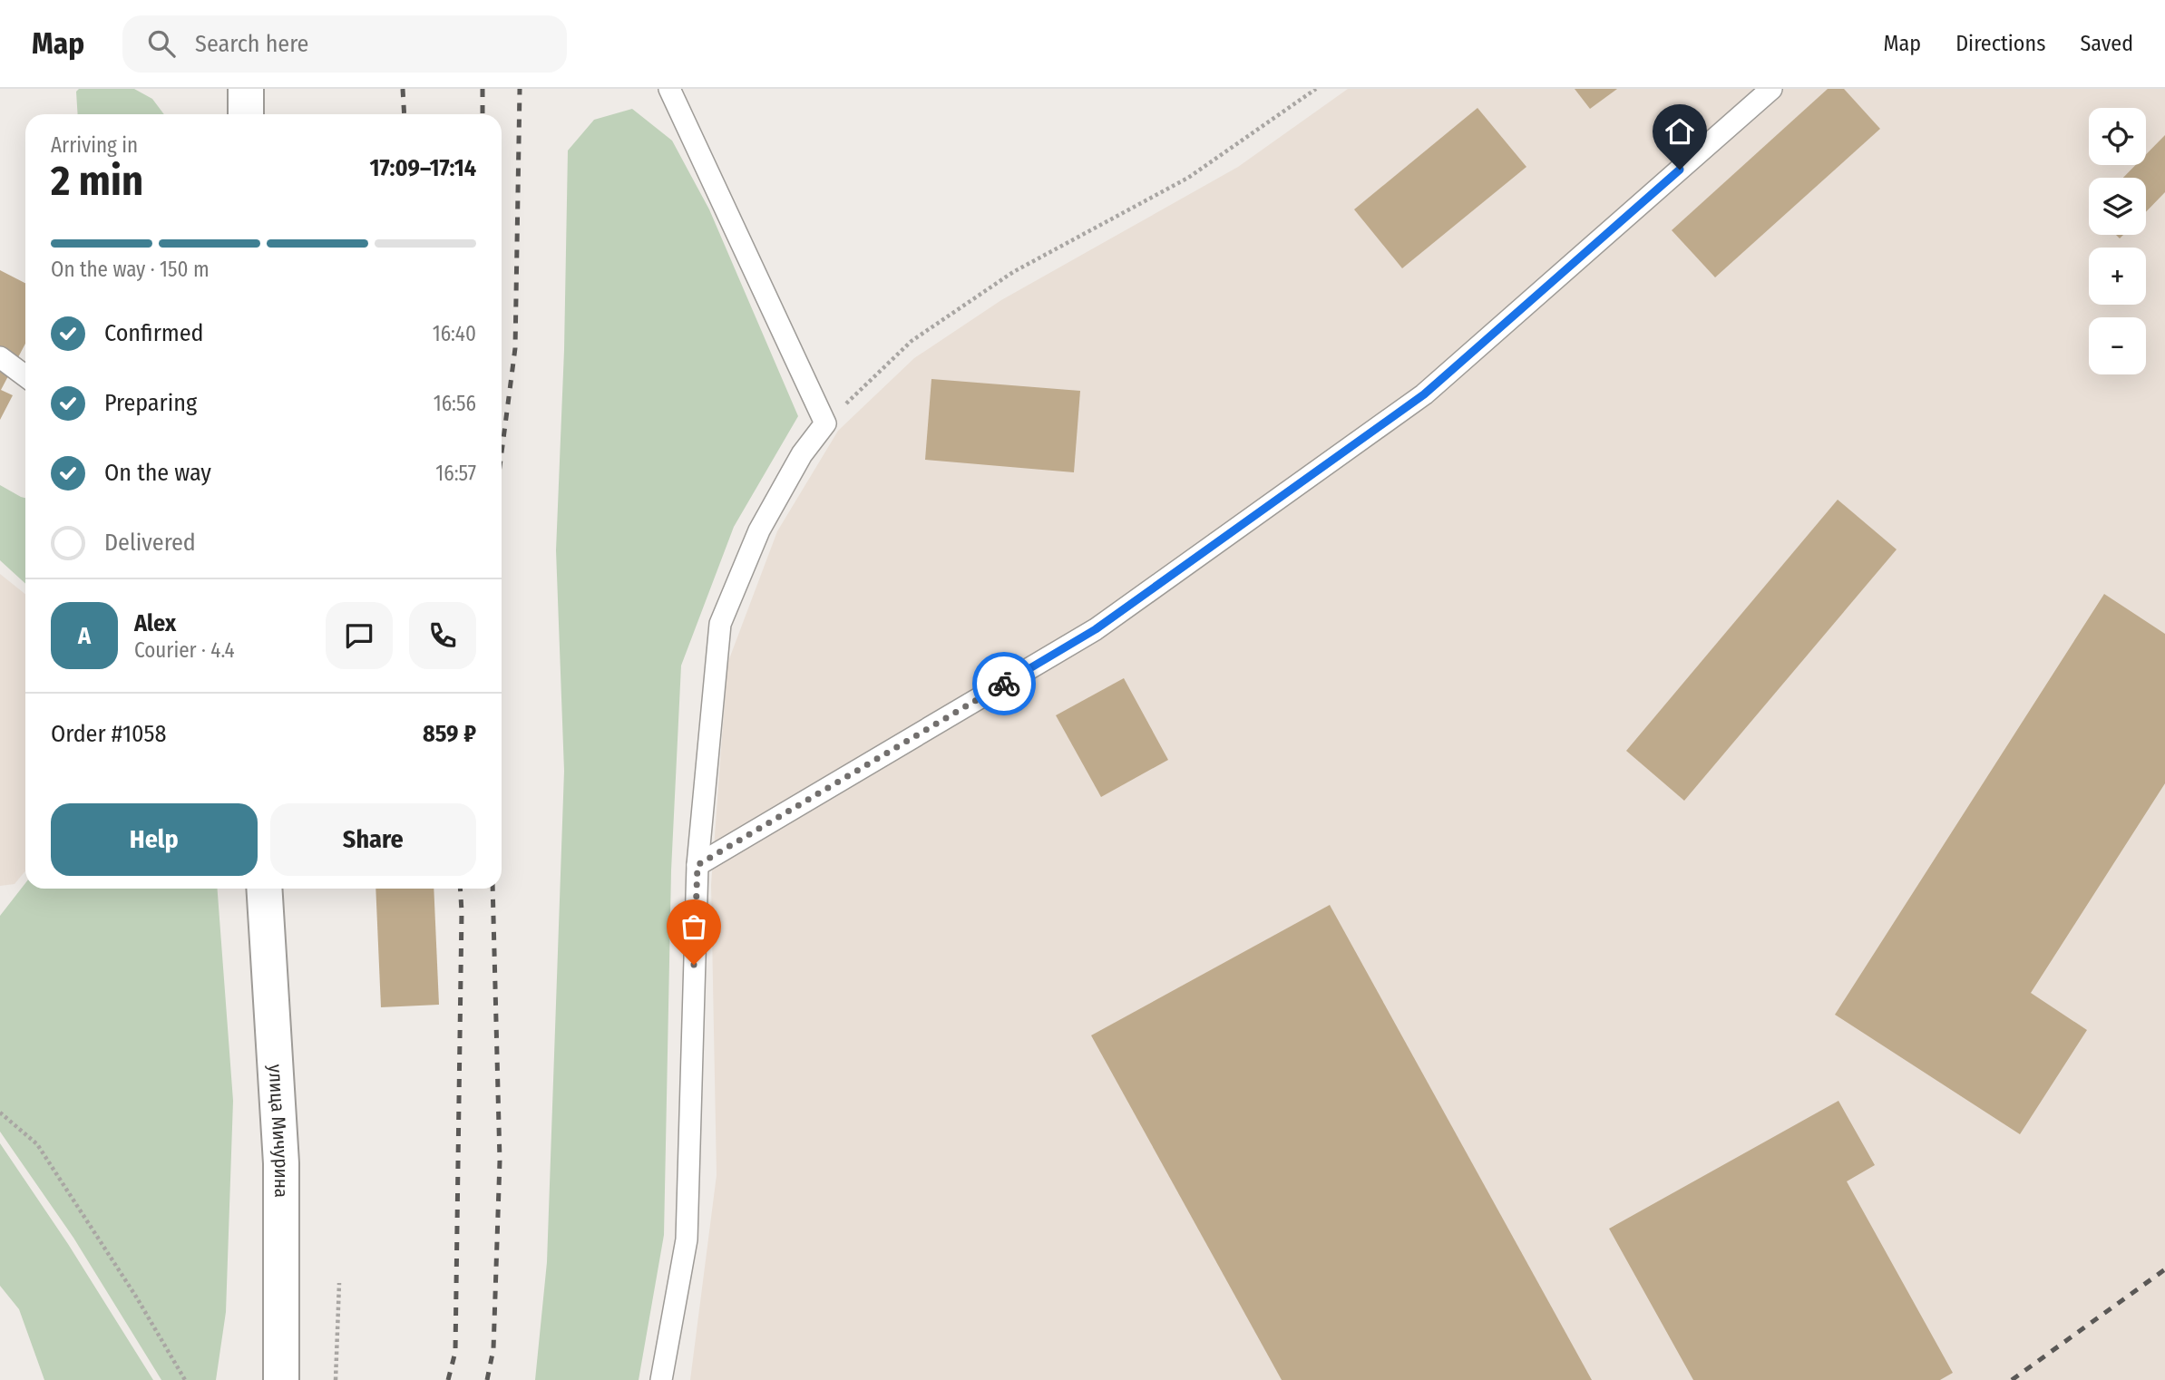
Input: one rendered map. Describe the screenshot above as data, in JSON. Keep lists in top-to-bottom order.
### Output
{
  "streets": {
    "main road": ["улица Мичурина"]
  },
  "page": {
    "header": "Map",
    "search": "Search here",
    "nav": ["Map", "Directions", "Saved"],
    "map_buttons": ["+", "−"],
    "heading": ["2 min", "Arriving in", "17:09–17:14"],
    "panel": [
      "Alex",
      "Courier · 4.4",
      "Order #1058",
      "859 ₽"
    ],
    "bar": "On the way · 150 m",
    "list": [
      ["Confirmed", "16:40"],
      ["Preparing", "16:56"],
      ["On the way", "16:57"],
      "Delivered"
    ],
    "round": "A",
    "buttons": ["Help", "Share"]
  }
}
